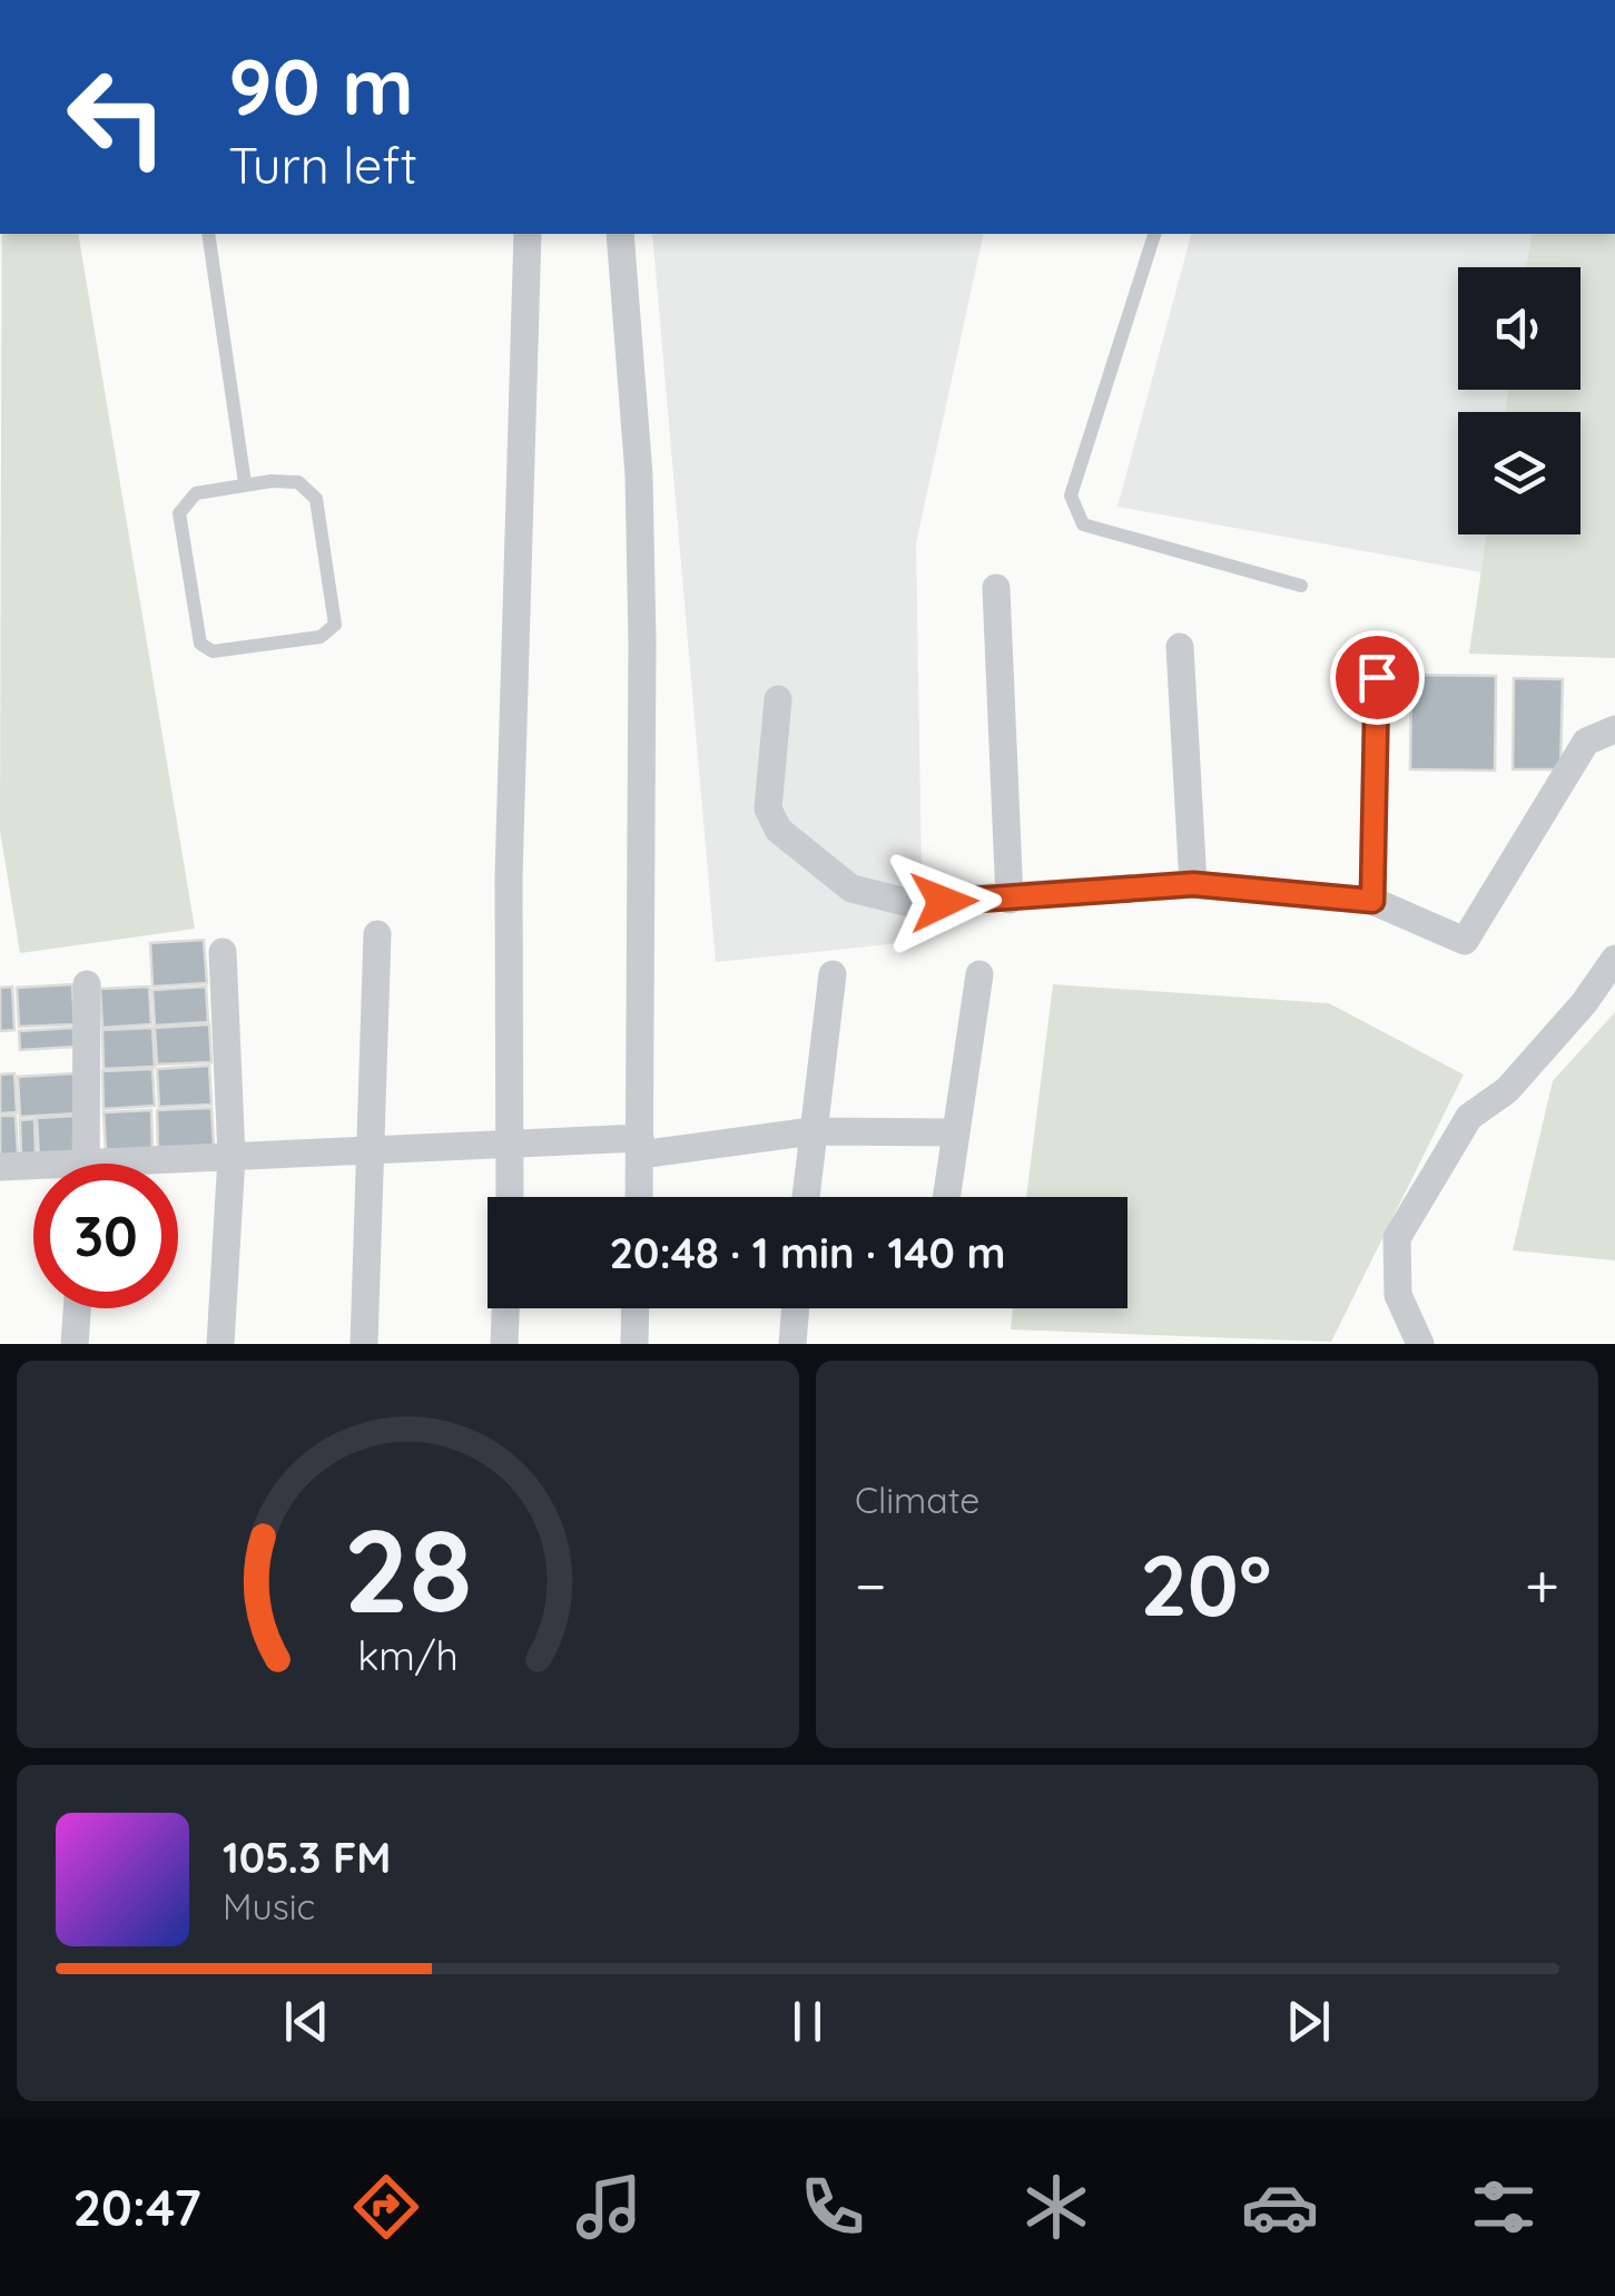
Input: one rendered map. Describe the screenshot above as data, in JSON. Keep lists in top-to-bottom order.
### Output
{
  "page": {
    "turn": ["90 m", "Turn left"],
    "limit": "30",
    "trip": "20:48 · 1 min · 140 m",
    "tile": "Climate",
    "heat": ["−", "20°", "+"],
    "song": ["105.3 FM", "Music"],
    "tabs": "20:47",
    "gauge": ["28", "km/h"]
  }
}
